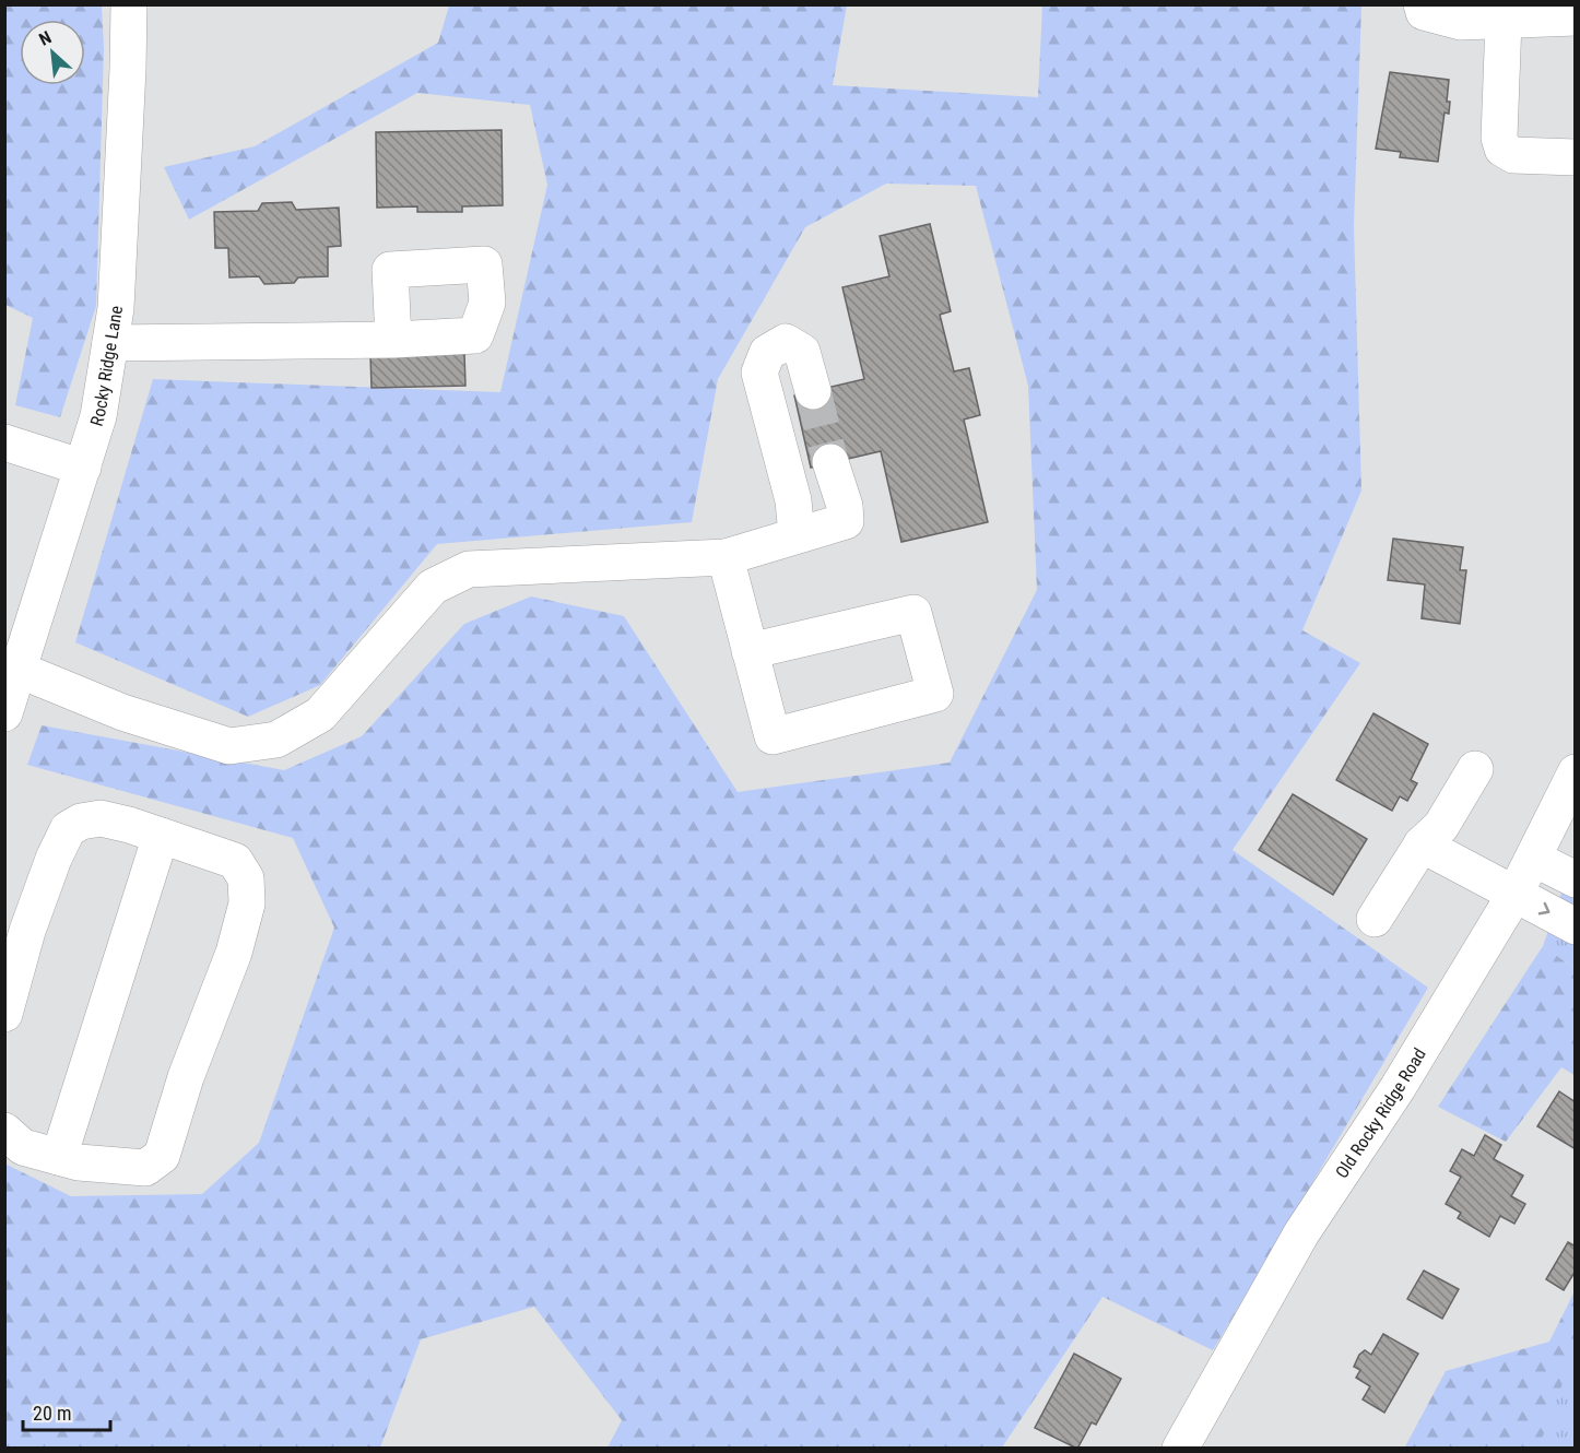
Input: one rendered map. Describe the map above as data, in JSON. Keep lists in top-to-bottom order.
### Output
{
  "streets": {
    "street": ["Rocky Ridge Lane", "Old Rocky Ridge Road"]
  },
  "scale_bar": "20 m",
  "north": "top left"
}
